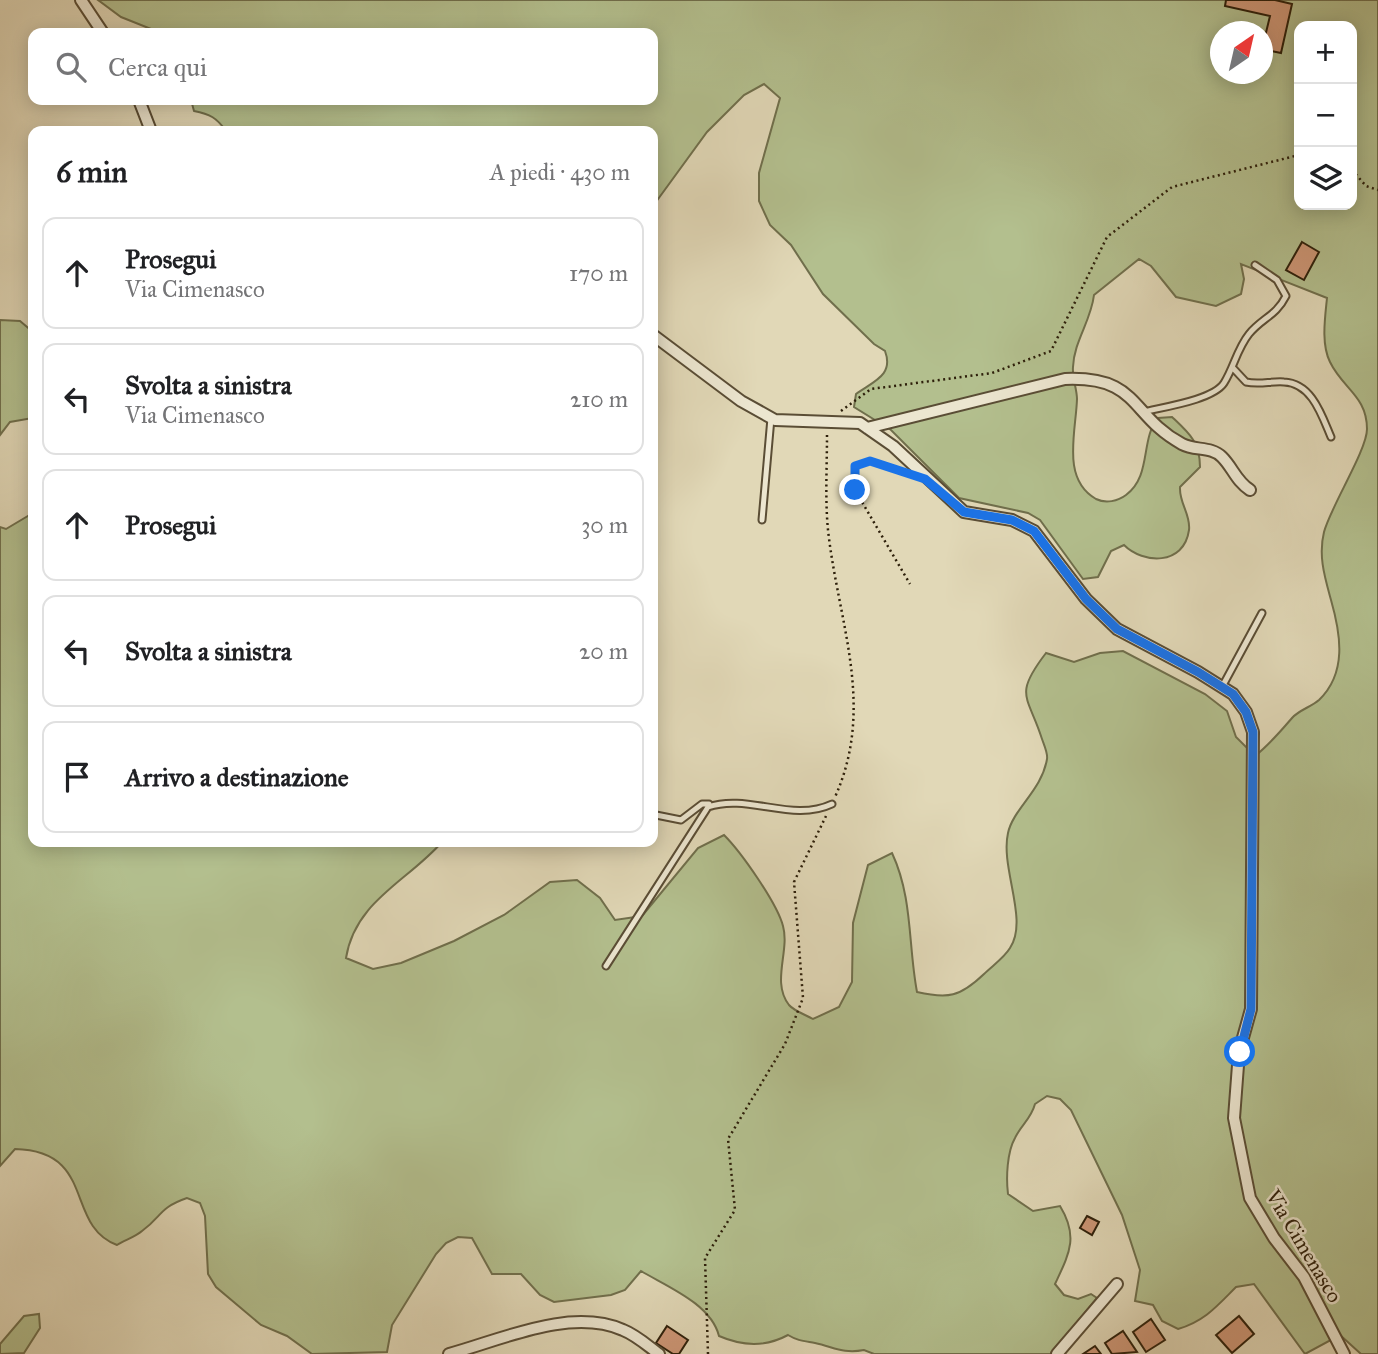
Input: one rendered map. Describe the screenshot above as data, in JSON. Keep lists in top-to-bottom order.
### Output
{
  "streets": {
    "street": ["Via Cimenasco"]
  },
  "north": "top right",
  "page": {
    "map_buttons": ["+", "−"],
    "search": "Cerca qui",
    "heading": ["6 min", "A piedi · 430 m"],
    "list": [
      ["Prosegui", "Via Cimenasco", "170 m"],
      ["Svolta a sinistra", "Via Cimenasco", "210 m"],
      ["Prosegui", "30 m"],
      ["Svolta a sinistra", "20 m"],
      "Arrivo a destinazione"
    ]
  }
}
